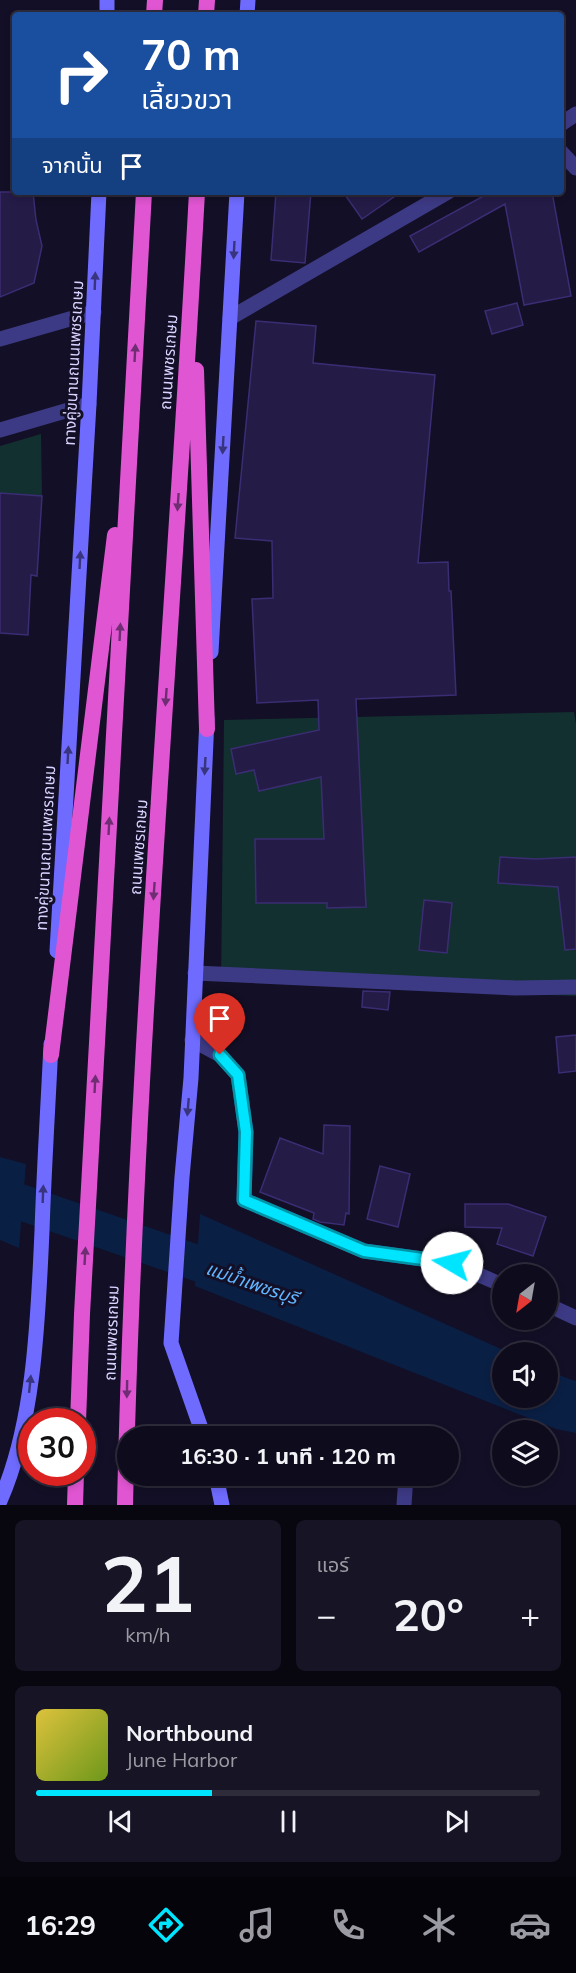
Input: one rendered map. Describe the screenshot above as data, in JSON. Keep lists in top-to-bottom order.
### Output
{
  "streets": {
    "highway": ["ถนนเพชรเกษม"],
    "main road": ["ทางคู่ขนานถนนเพชรเกษม"]
  },
  "one_way": ["ทางคู่ขนานถนนเพชรเกษม"],
  "water": ["แม่น้ำเพชรบุรี"],
  "north": "bottom left",
  "page": {
    "turn": ["70 m", "เลี้ยวขวา"],
    "then": "จากนั้น",
    "limit": "30",
    "trip": "16:30 · 1 นาที · 120 m",
    "tile": [
      ["21", "km/h"],
      "แอร์"
    ],
    "heat": ["−", "20°", "+"],
    "song": ["Northbound", "June Harbor"],
    "tabs": "16:29"
  }
}
